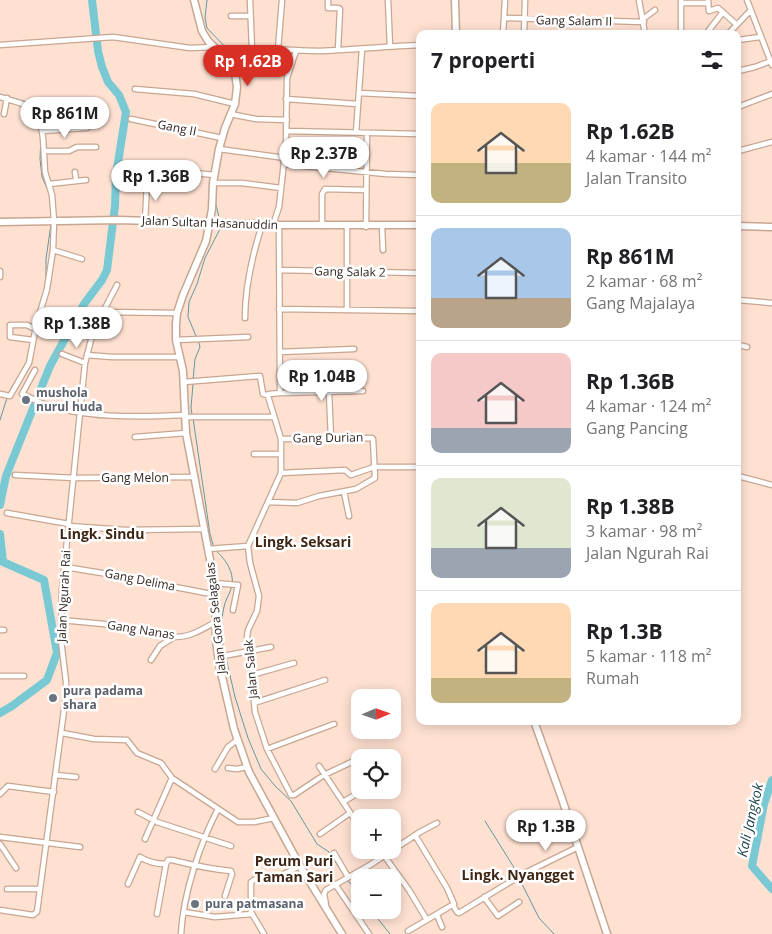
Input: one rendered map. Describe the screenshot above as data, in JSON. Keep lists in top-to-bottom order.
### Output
{
  "streets": {
    "street": [
      "Gang Salam II",
      "Gang II",
      "Jalan Sultan Hasanuddin",
      "Gang Salak 2",
      "Gang Durian",
      "Gang Melon",
      "Gang Delima",
      "Jalan Ngurah Rai",
      "Jalan Gora Selagalas",
      "Gang Nanas",
      "Jalan Salak"
    ]
  },
  "crossings": [
    ["Gang II", "Jalan Gora Selagalas"],
    ["Jalan Sultan Hasanuddin", "Jalan Gora Selagalas"],
    ["Gang Melon", "Jalan Ngurah Rai"],
    ["Gang Melon", "Jalan Gora Selagalas"],
    ["Gang Delima", "Jalan Ngurah Rai"],
    ["Gang Delima", "Jalan Gora Selagalas"],
    ["Jalan Ngurah Rai", "Gang Nanas"],
    ["Jalan Gora Selagalas", "Gang Nanas"]
  ],
  "districts": [
    "Lingk. Sindu",
    "Lingk. Seksari",
    "Perum Puri Taman Sari",
    "Lingk. Nyangget"
  ],
  "water": ["Kali Jangkok"],
  "places": ["mushola nurul huda", "pura padama shara", "pura patmasana"],
  "north": "right",
  "page": {
    "heading": "7 properti",
    "price": [
      "Rp 1.62B",
      "Rp 861M",
      "Rp 2.37B",
      "Rp 1.36B",
      "Rp 1.38B",
      "Rp 1.04B",
      "Rp 1.3B"
    ],
    "list": [
      {
        "name": "Rp 1.62B",
        "note": "4 kamar · 144 m² · Jalan Transito"
      },
      {
        "name": "Rp 861M",
        "note": "2 kamar · 68 m² · Gang Majalaya"
      },
      {
        "name": "Rp 1.36B",
        "note": "4 kamar · 124 m² · Gang Pancing"
      },
      {
        "name": "Rp 1.38B",
        "note": "3 kamar · 98 m² · Jalan Ngurah Rai"
      },
      {
        "name": "Rp 1.3B",
        "note": "5 kamar · 118 m² · Rumah"
      }
    ],
    "map_buttons": ["+", "−"]
  }
}
